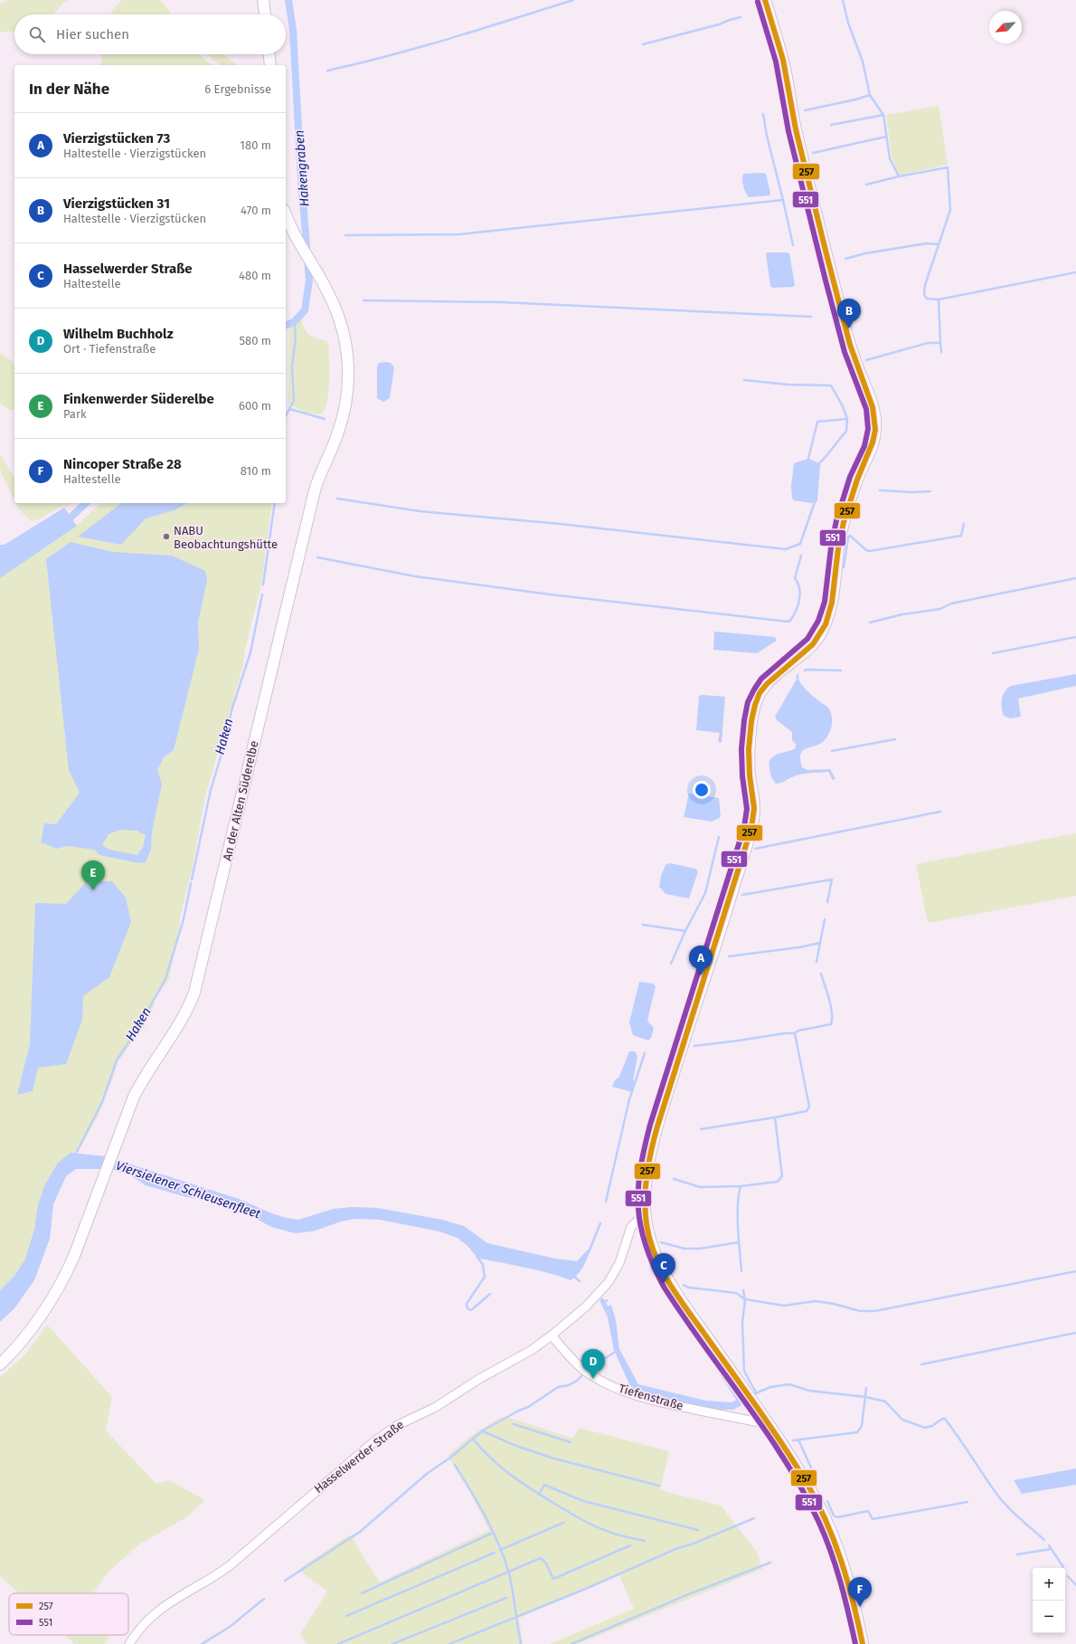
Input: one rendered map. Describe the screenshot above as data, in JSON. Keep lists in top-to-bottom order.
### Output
{
  "streets": {
    "main road": ["An der Alten Süderelbe"],
    "street": ["Tiefenstraße", "Hasselwerder Straße"]
  },
  "crossings": [
    ["Tiefenstraße", "Hasselwerder Straße"]
  ],
  "water": ["Hakengraben", "Haken", "Viersielener Schleusenfleet"],
  "places": ["NABU Beobachtungshütte"],
  "lines": ["transit line 257", "transit line 551"],
  "legend": ["257", "551"],
  "north": "bottom left",
  "page": {
    "search": "Hier suchen",
    "heading": ["In der Nähe", "6 Ergebnisse"],
    "list": [
      {
        "mark": "A",
        "name": "Vierzigstücken 73",
        "note": "Haltestelle · Vierzigstücken",
        "value": "180 m"
      },
      {
        "mark": "B",
        "name": "Vierzigstücken 31",
        "note": "Haltestelle · Vierzigstücken",
        "value": "470 m"
      },
      {
        "mark": "C",
        "name": "Hasselwerder Straße",
        "note": "Haltestelle",
        "value": "480 m"
      },
      {
        "mark": "D",
        "name": "Wilhelm Buchholz",
        "note": "Ort · Tiefenstraße",
        "value": "580 m"
      },
      {
        "mark": "E",
        "name": "Finkenwerder Süderelbe",
        "note": "Park",
        "value": "600 m"
      },
      {
        "mark": "F",
        "name": "Nincoper Straße 28",
        "note": "Haltestelle",
        "value": "810 m"
      }
    ],
    "pins": [
      "B",
      "E",
      "A",
      "C",
      "D",
      "F"
    ],
    "map_buttons": ["+", "−"]
  }
}
